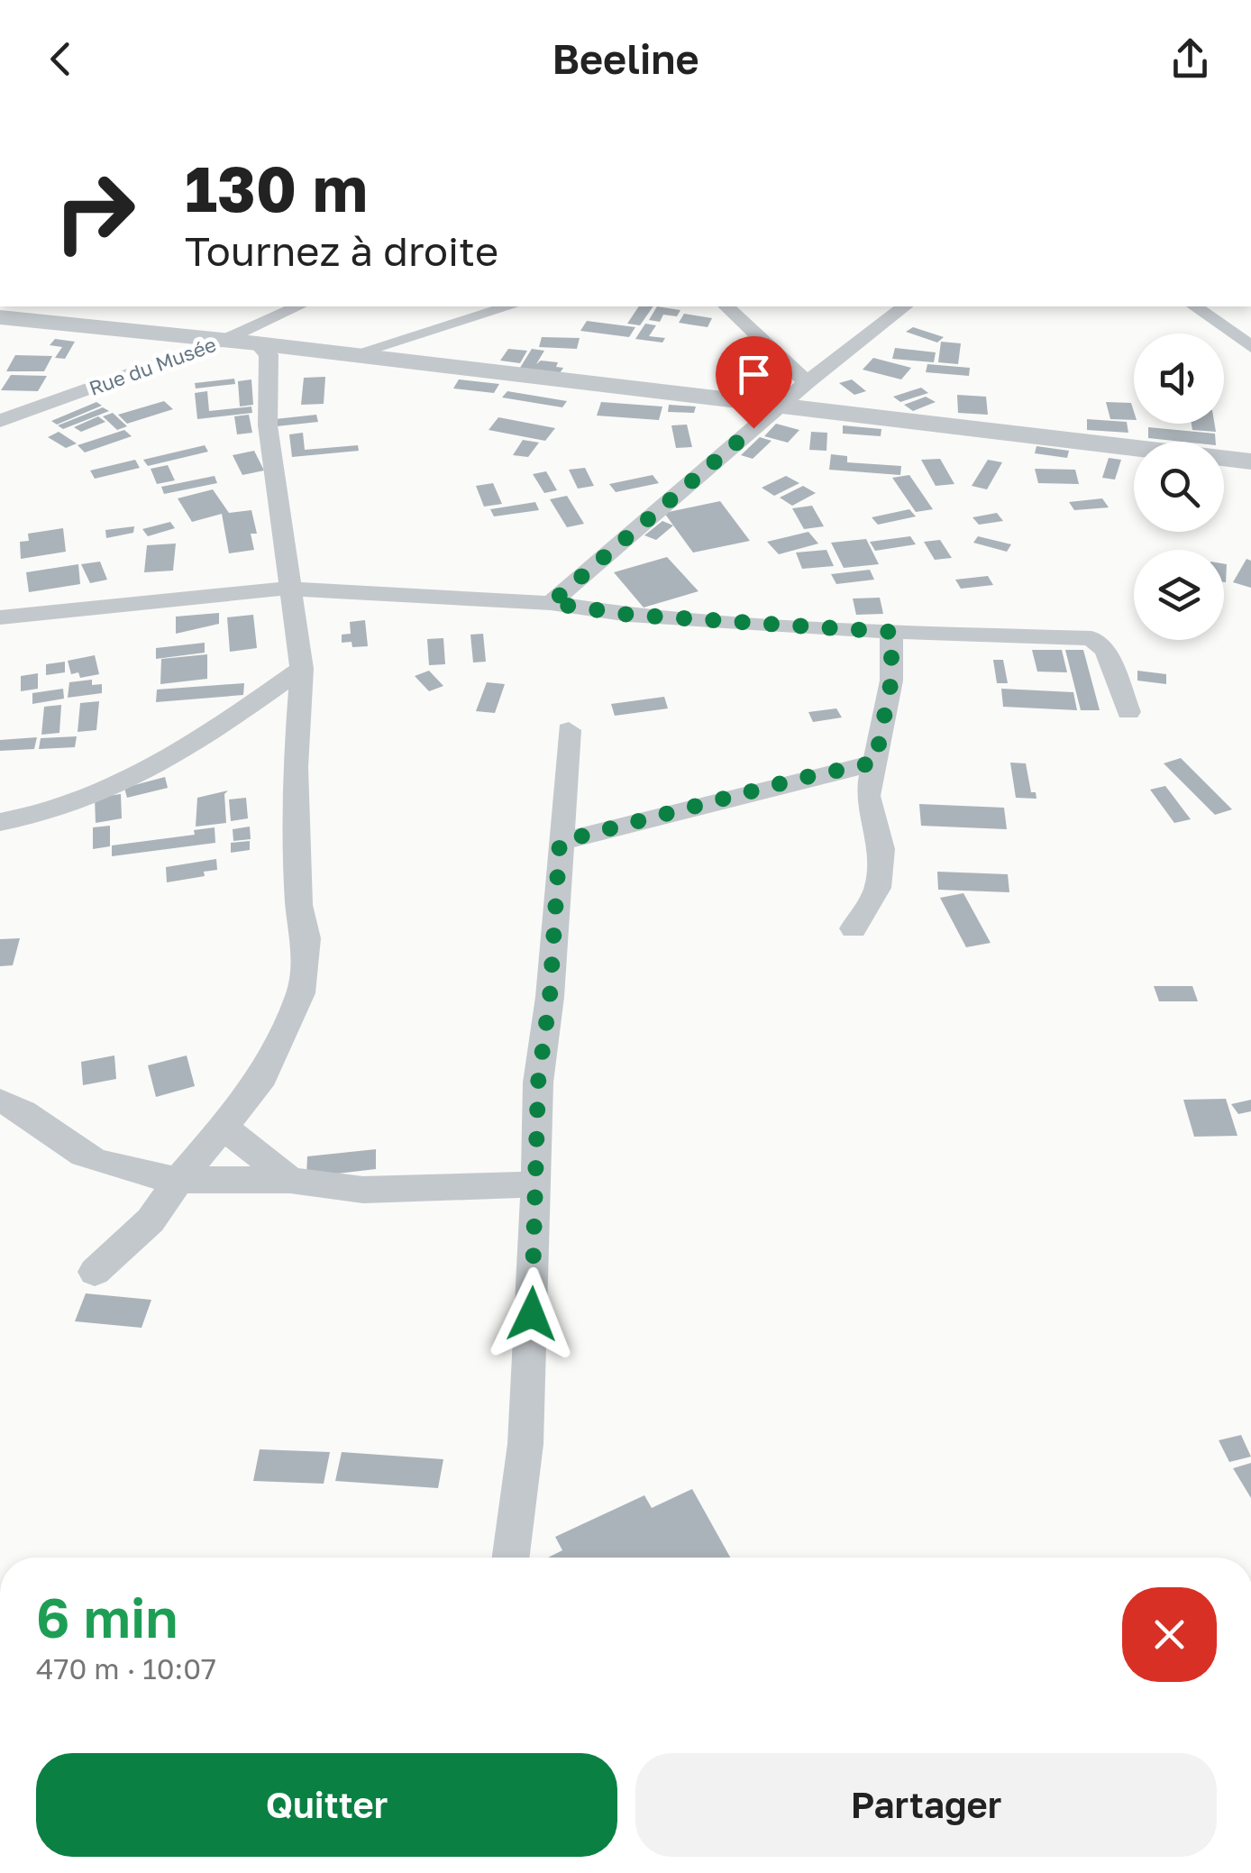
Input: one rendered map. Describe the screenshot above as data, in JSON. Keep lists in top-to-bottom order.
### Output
{
  "streets": {
    "street": ["Rue du Musée"]
  },
  "page": {
    "header": "Beeline",
    "turn": ["130 m", "Tournez à droite"],
    "heading": ["6 min", "470 m · 10:07"],
    "buttons": ["Quitter", "Partager"]
  }
}
